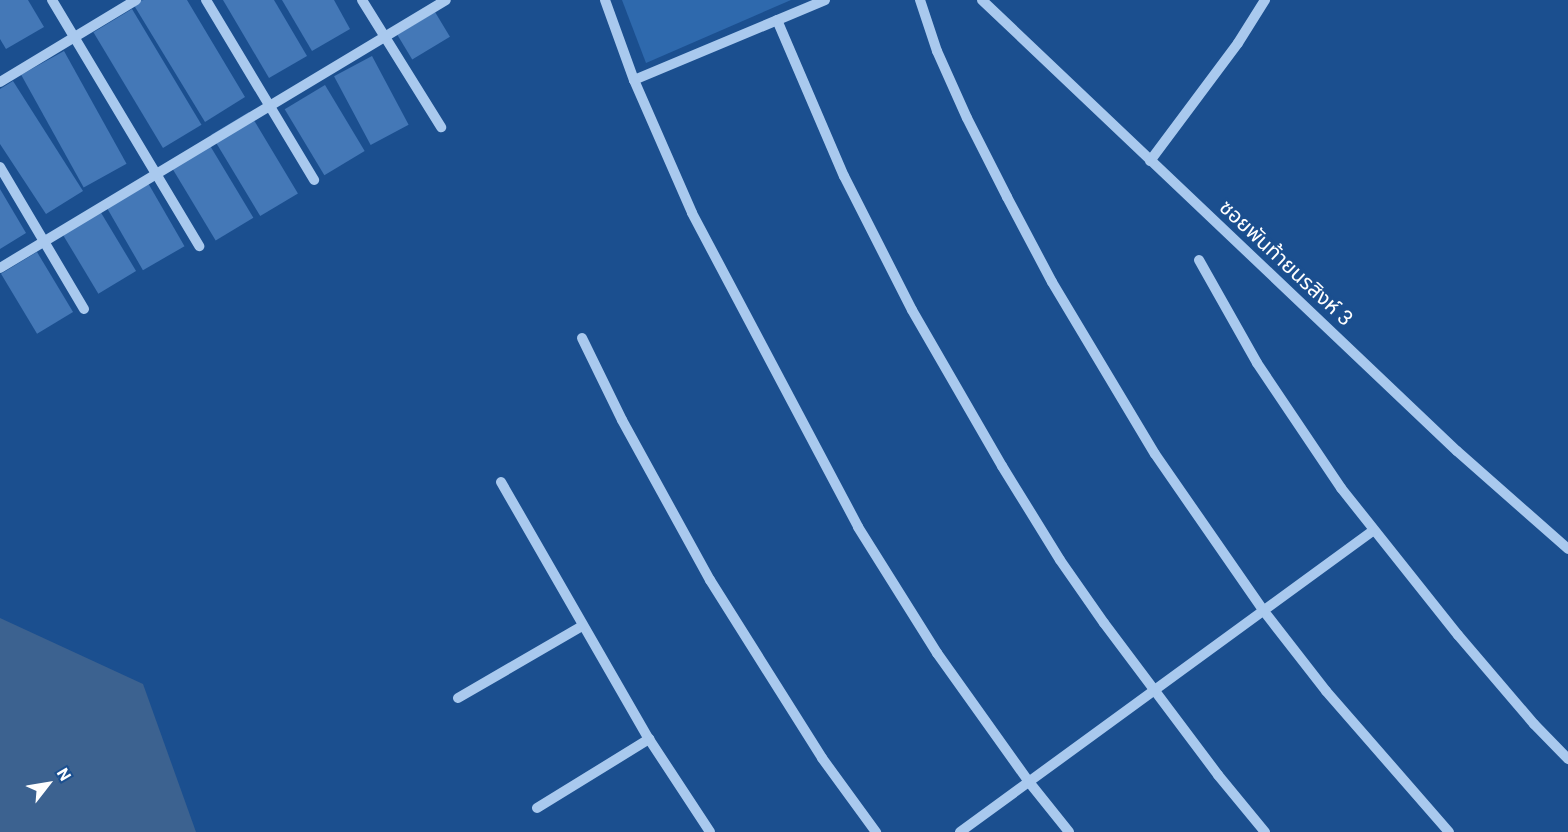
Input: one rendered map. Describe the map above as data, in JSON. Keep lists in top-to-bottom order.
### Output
{
  "streets": {
    "street": ["ซอยพันท้ายนรสิงห์ 3"]
  },
  "north": "top right"
}
